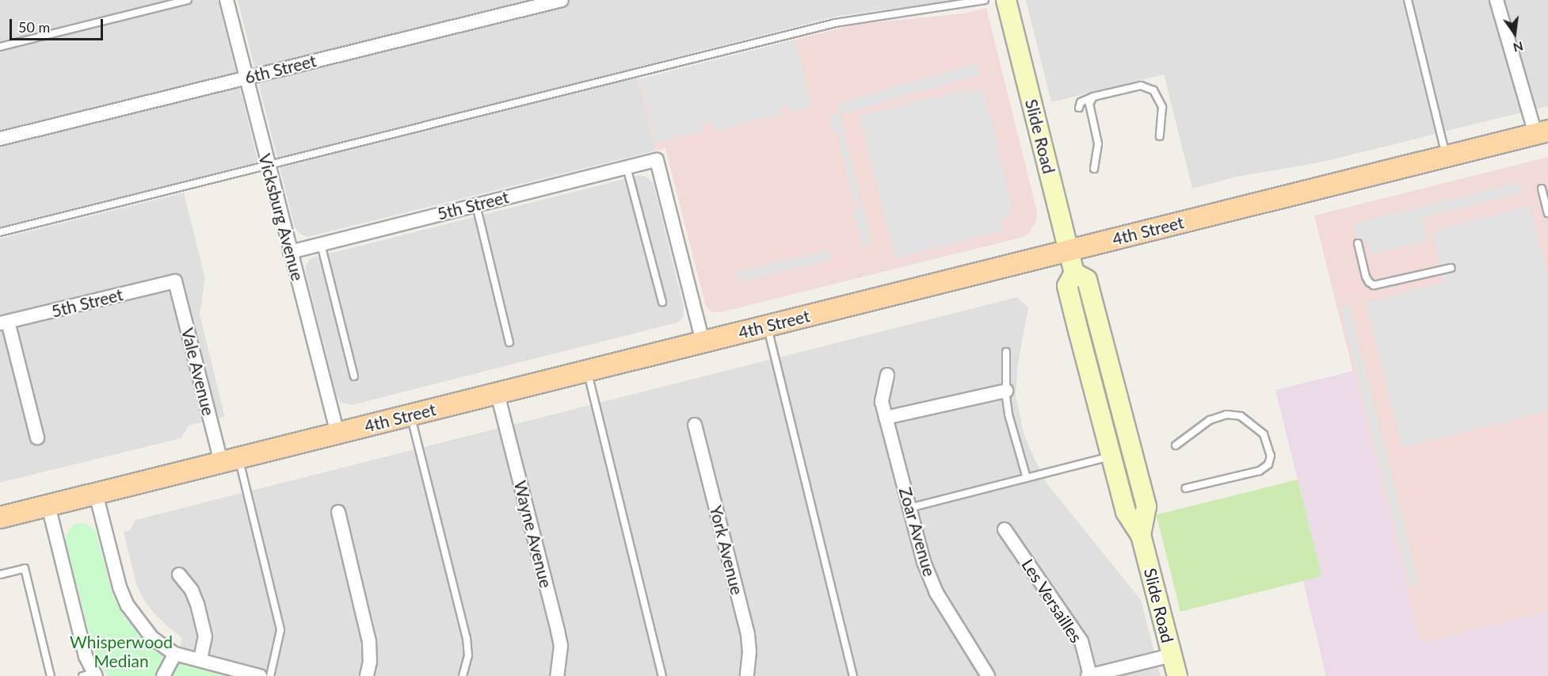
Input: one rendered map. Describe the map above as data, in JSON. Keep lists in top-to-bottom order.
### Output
{
  "streets": {
    "main road": ["Slide Road", "4th Street"],
    "street": [
      "6th Street",
      "5th Street",
      "Vicksburg Avenue",
      "Vale Avenue",
      "Zoar Avenue",
      "Wayne Avenue",
      "York Avenue",
      "Les Versailles"
    ]
  },
  "crossings": [
    ["6th Street", "Vicksburg Avenue"],
    ["Slide Road", "4th Street"],
    ["5th Street", "Vicksburg Avenue"],
    ["5th Street", "4th Street"],
    ["5th Street", "Vale Avenue"],
    ["Vicksburg Avenue", "4th Street"],
    ["4th Street", "Vale Avenue"],
    ["4th Street", "Wayne Avenue"]
  ],
  "parks": ["Whisperwood Median"],
  "scale_bar": "50 m",
  "north": "bottom"
}
